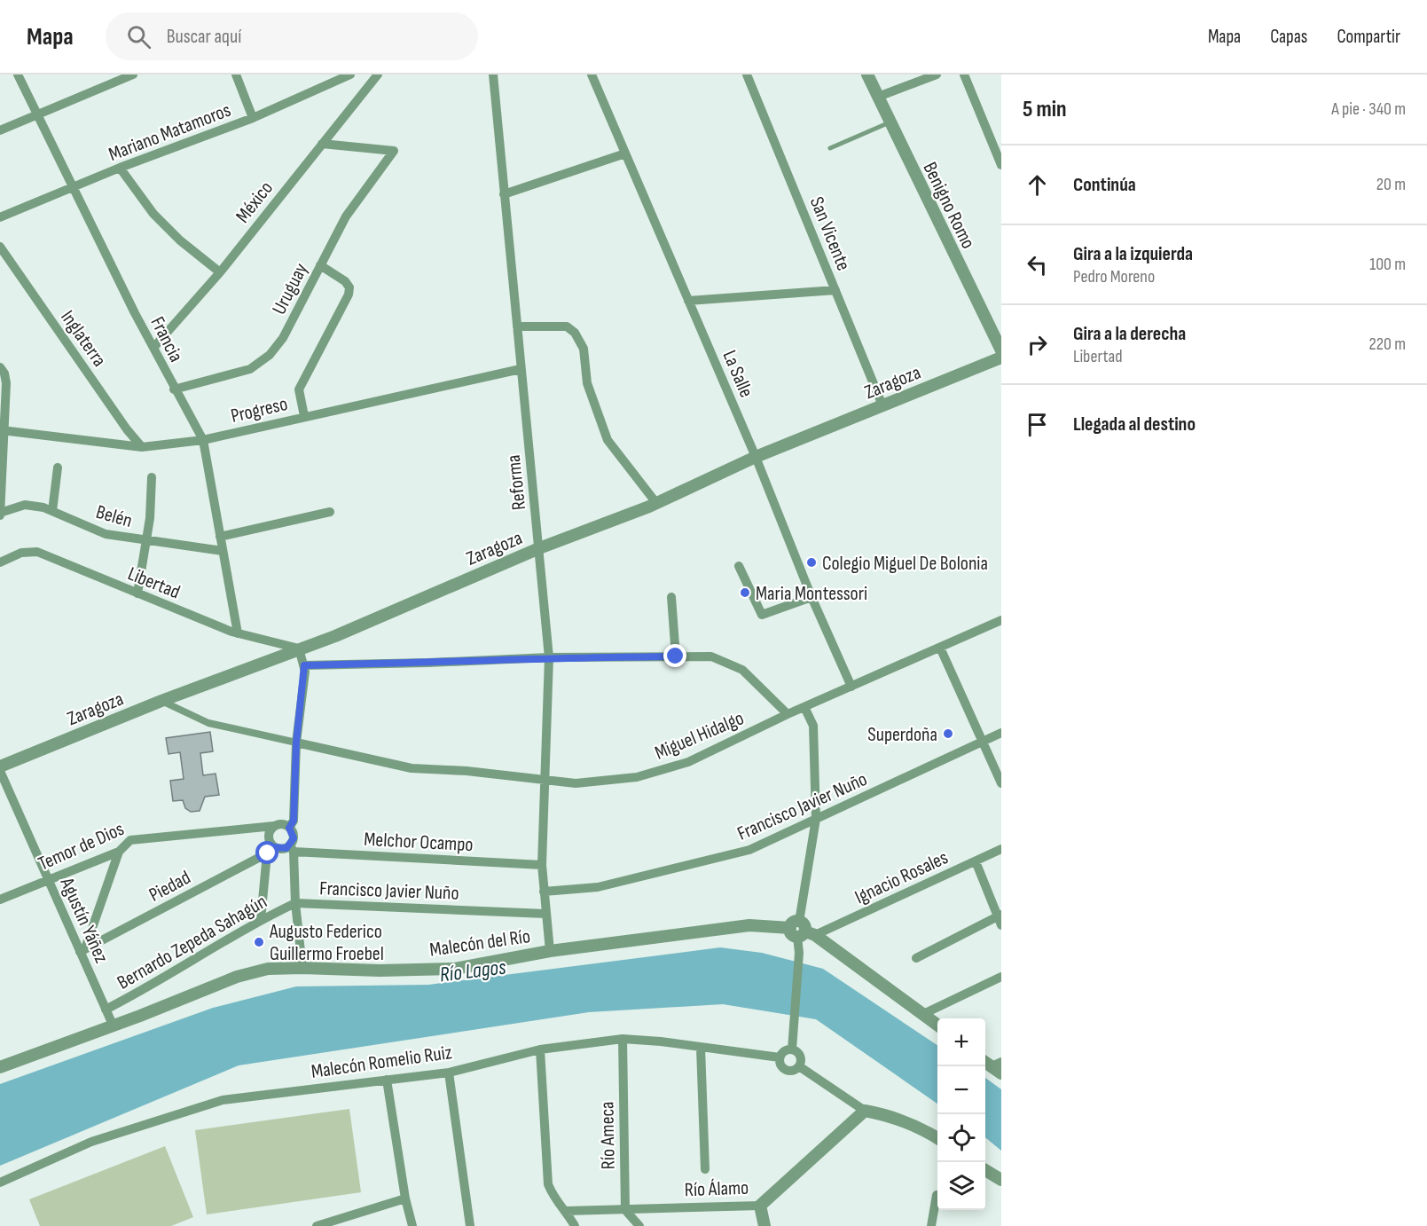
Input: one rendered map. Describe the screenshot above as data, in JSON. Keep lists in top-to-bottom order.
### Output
{
  "streets": {
    "street": [
      "Mariano Matamoros",
      "México",
      "Benigno Romo",
      "San Vicente",
      "Uruguay",
      "Inglaterra",
      "Francia",
      "La Salle",
      "Zaragoza",
      "Progreso",
      "Reforma",
      "Belén",
      "Libertad",
      "Miguel Hidalgo",
      "Francisco Javier Nuño",
      "Melchor Ocampo",
      "Temor de Dios",
      "Ignacio Rosales",
      "Piedad",
      "Agustín Yáñez",
      "Bernardo Zepeda Sahagún",
      "Malecón del Río",
      "Malecón Romelio Ruiz",
      "Río Ameca",
      "Río Álamo"
    ]
  },
  "crossings": [
    ["Mariano Matamoros", "Francia"],
    ["México", "Uruguay"],
    ["México", "Francia"],
    ["San Vicente", "Zaragoza"],
    ["Uruguay", "Francia"],
    ["Inglaterra", "Progreso"],
    ["Francia", "Progreso"],
    ["Francia", "Belén"],
    ["Francia", "Libertad"],
    ["La Salle", "Zaragoza"],
    ["La Salle", "Miguel Hidalgo"],
    ["Zaragoza", "Reforma"],
    ["Zaragoza", "Libertad"],
    ["Progreso", "Reforma"],
    ["Reforma", "Miguel Hidalgo"],
    ["Reforma", "Francisco Javier Nuño"],
    ["Reforma", "Melchor Ocampo"],
    ["Reforma", "Malecón del Río"],
    ["Francisco Javier Nuño", "Bernardo Zepeda Sahagún"],
    ["Melchor Ocampo", "Temor de Dios"],
    ["Melchor Ocampo", "Piedad"],
    ["Temor de Dios", "Piedad"],
    ["Temor de Dios", "Agustín Yáñez"],
    ["Ignacio Rosales", "Malecón del Río"],
    ["Piedad", "Agustín Yáñez"],
    ["Agustín Yáñez", "Bernardo Zepeda Sahagún"],
    ["Agustín Yáñez", "Malecón del Río"],
    ["Malecón Romelio Ruiz", "Río Ameca"],
    ["Río Ameca", "Río Álamo"]
  ],
  "water": ["Río Lagos"],
  "places": [
    "Colegio Miguel De Bolonia",
    "Maria Montessori",
    "Superdoña",
    "Augusto Federico Guillermo Froebel"
  ],
  "page": {
    "header": "Mapa",
    "search": "Buscar aquí",
    "nav": ["Mapa", "Capas", "Compartir"],
    "heading": ["5 min", "A pie · 340 m"],
    "list": [
      ["Continúa", "20 m"],
      ["Gira a la izquierda", "Pedro Moreno", "100 m"],
      ["Gira a la derecha", "Libertad", "220 m"],
      "Llegada al destino"
    ],
    "map_buttons": ["+", "−"]
  }
}
